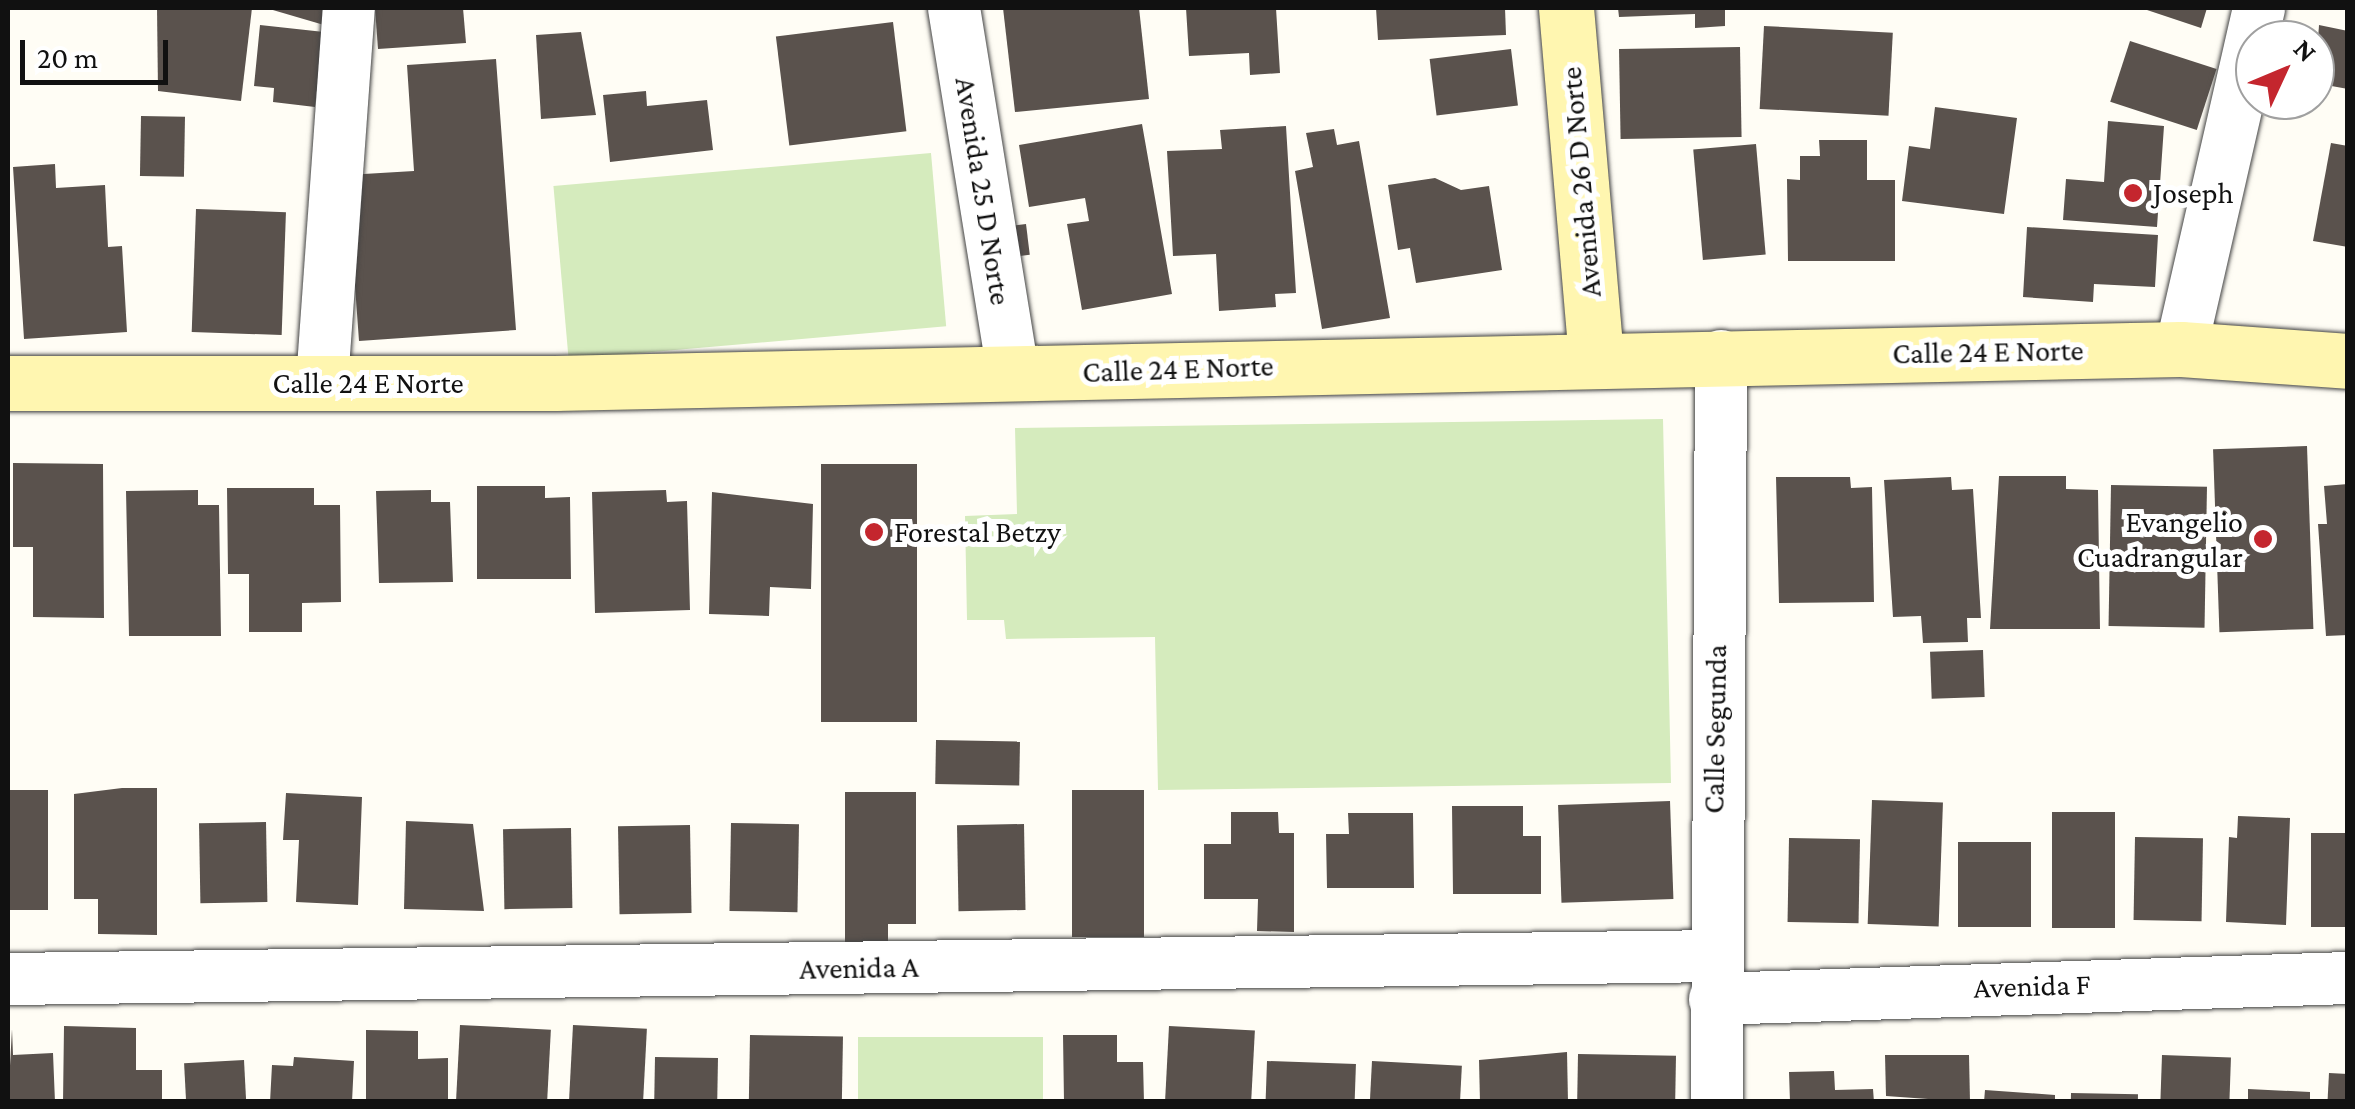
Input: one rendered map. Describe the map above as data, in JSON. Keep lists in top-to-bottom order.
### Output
{
  "streets": {
    "main road": ["Avenida 26 D Norte", "Calle 24 E Norte"],
    "street": [
      "Avenida 25 D Norte",
      "Calle Segunda",
      "Avenida A",
      "Avenida F"
    ]
  },
  "crossings": [
    ["Avenida 26 D Norte", "Calle 24 E Norte"],
    ["Avenida 25 D Norte", "Calle 24 E Norte"],
    ["Calle 24 E Norte", "Calle Segunda"],
    ["Calle Segunda", "Avenida A"],
    ["Calle Segunda", "Avenida F"],
    ["Avenida A", "Avenida F"]
  ],
  "places": ["Joseph", "Forestal Betzy", "Evangelio Cuadrangular"],
  "scale_bar": "20 m",
  "north": "top right"
}
